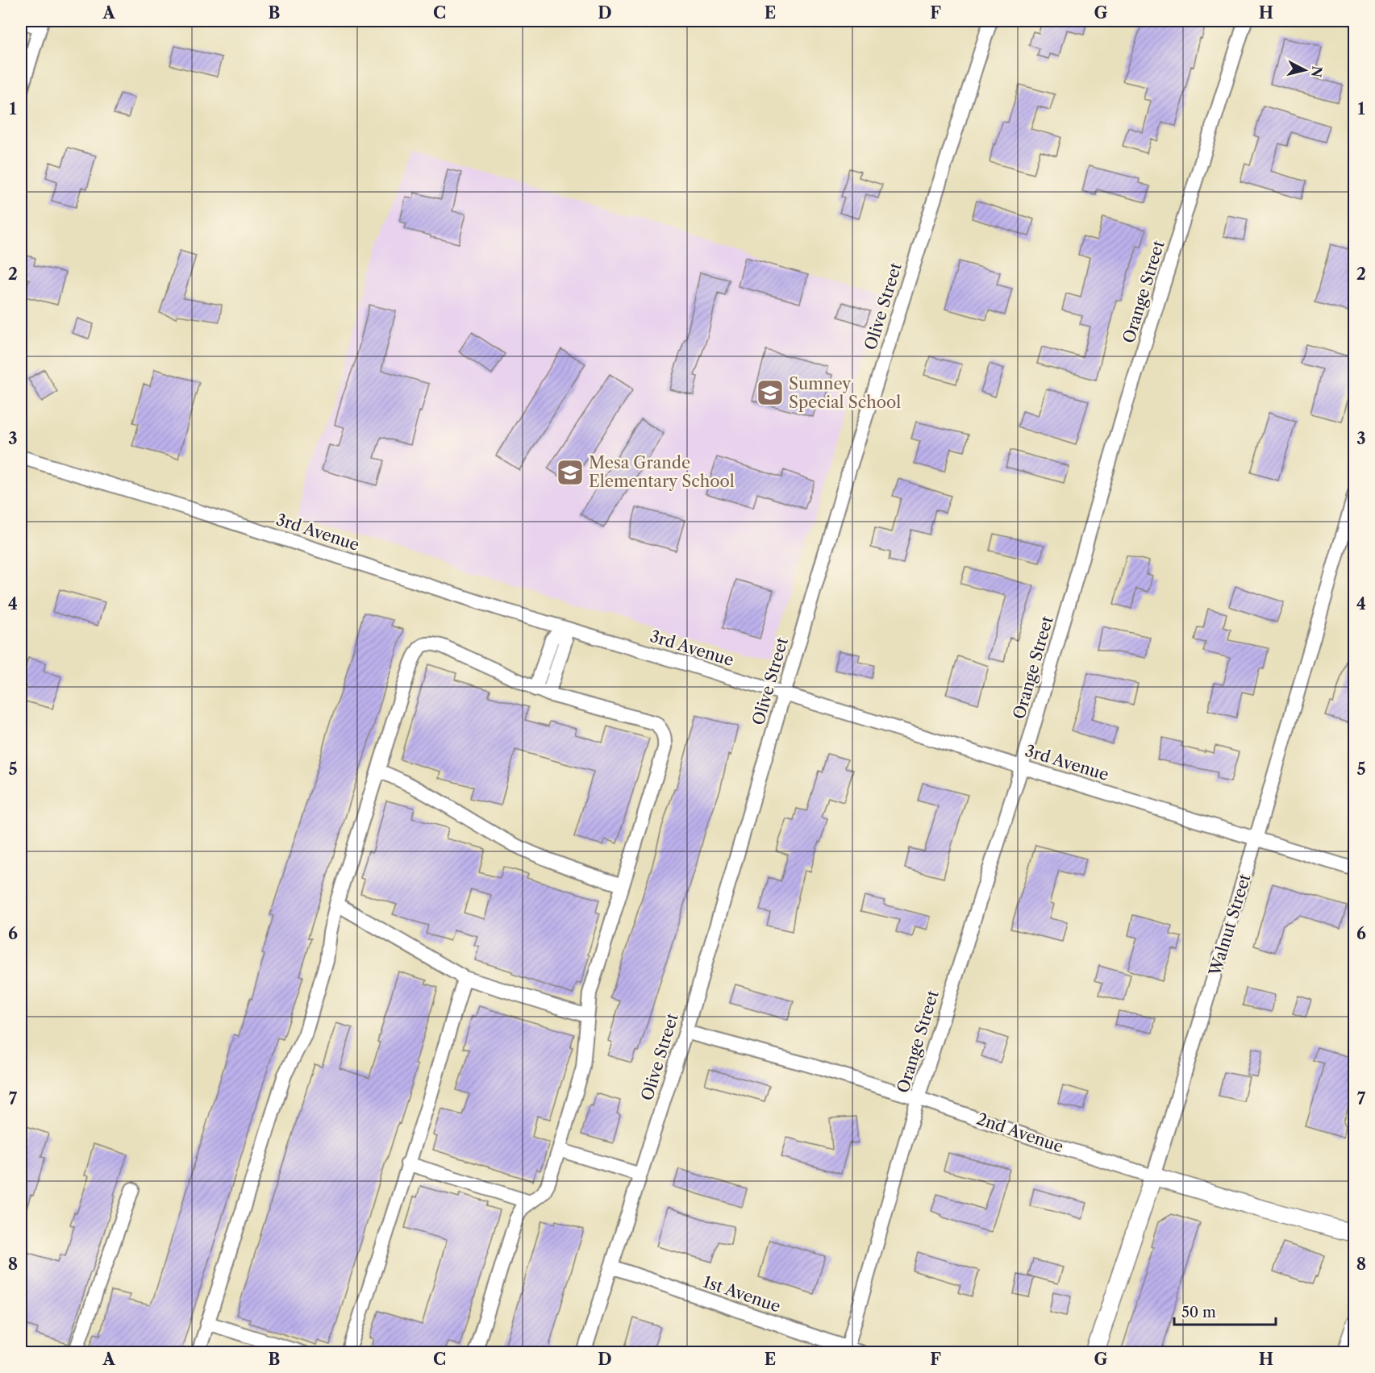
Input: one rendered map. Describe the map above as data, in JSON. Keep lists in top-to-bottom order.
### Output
{
  "streets": {
    "main road": ["Walnut Street", "2nd Avenue"],
    "street": [
      "Orange Street",
      "Olive Street",
      "3rd Avenue",
      "1st Avenue"
    ]
  },
  "crossings": [
    ["Orange Street", "3rd Avenue"],
    ["Orange Street", "2nd Avenue"],
    ["Orange Street", "1st Avenue"],
    ["Olive Street", "3rd Avenue"],
    ["Olive Street", "2nd Avenue"],
    ["Olive Street", "1st Avenue"],
    ["3rd Avenue", "Walnut Street"],
    ["Walnut Street", "2nd Avenue"]
  ],
  "places": {
    "school or university": ["Sumney Special School", "Mesa Grande Elementary School"]
  },
  "scale_bar": "50 m",
  "north": "right",
  "grid": {
    "columns": [
      "A",
      "B",
      "C",
      "D",
      "E",
      "F",
      "G",
      "H"
    ],
    "rows": [
      "1",
      "2",
      "3",
      "4",
      "5",
      "6",
      "7",
      "8"
    ]
  }
}
